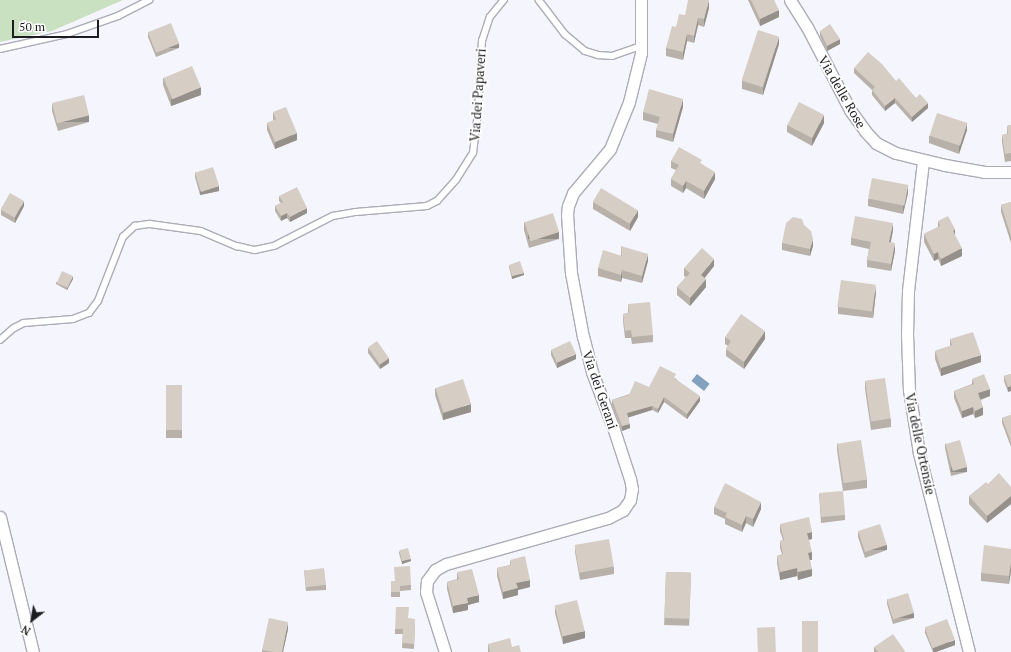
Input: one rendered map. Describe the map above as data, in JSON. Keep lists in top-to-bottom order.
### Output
{
  "streets": {
    "street": ["Via delle Rose", "Via dei Gerani", "Via delle Ortensie"],
    "lane": ["Via dei Papaveri"]
  },
  "crossings": [
    ["Via delle Rose", "Via delle Ortensie"]
  ],
  "scale_bar": "50 m",
  "north": "bottom left"
}
